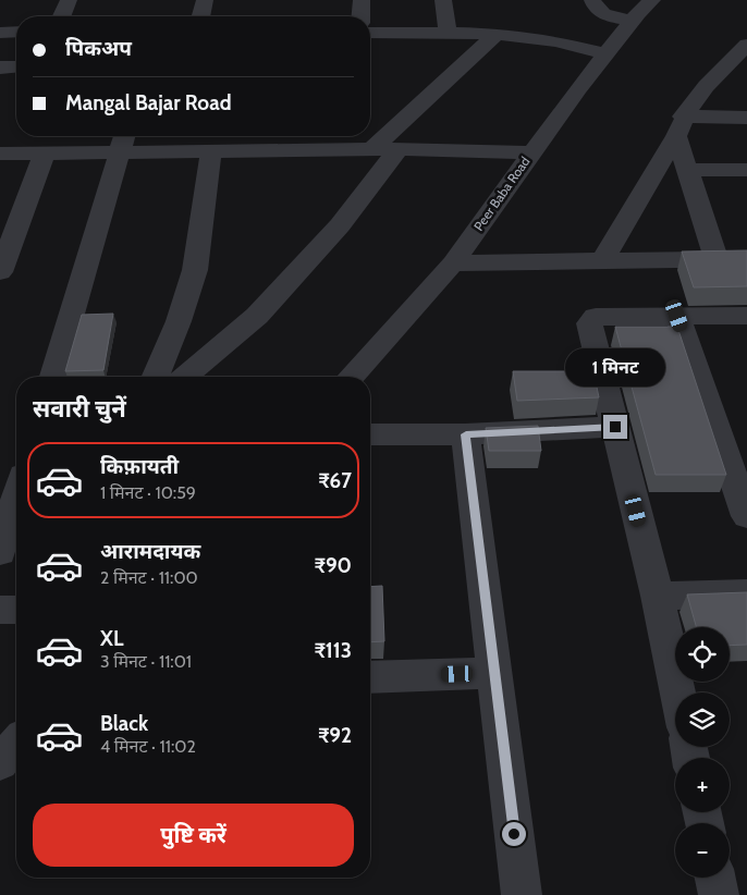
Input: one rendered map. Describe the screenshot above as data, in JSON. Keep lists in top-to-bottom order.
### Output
{
  "streets": {
    "street": ["Peer Baba Road"]
  },
  "page": {
    "banner": ["पिकअप", "Mangal Bajar Road"],
    "bubble": "1 मिनट",
    "heading": "सवारी चुनें",
    "list": [
      {
        "name": "किफ़ायती",
        "note": "1 मिनट · 10:59",
        "value": "₹67"
      },
      {
        "name": "आरामदायक",
        "note": "2 मिनट · 11:00",
        "value": "₹90"
      },
      {
        "name": "XL",
        "note": "3 मिनट · 11:01",
        "value": "₹113"
      },
      {
        "name": "Black",
        "note": "4 मिनट · 11:02",
        "value": "₹92"
      }
    ],
    "map_buttons": ["+", "−"],
    "buttons": "पुष्टि करें"
  }
}
